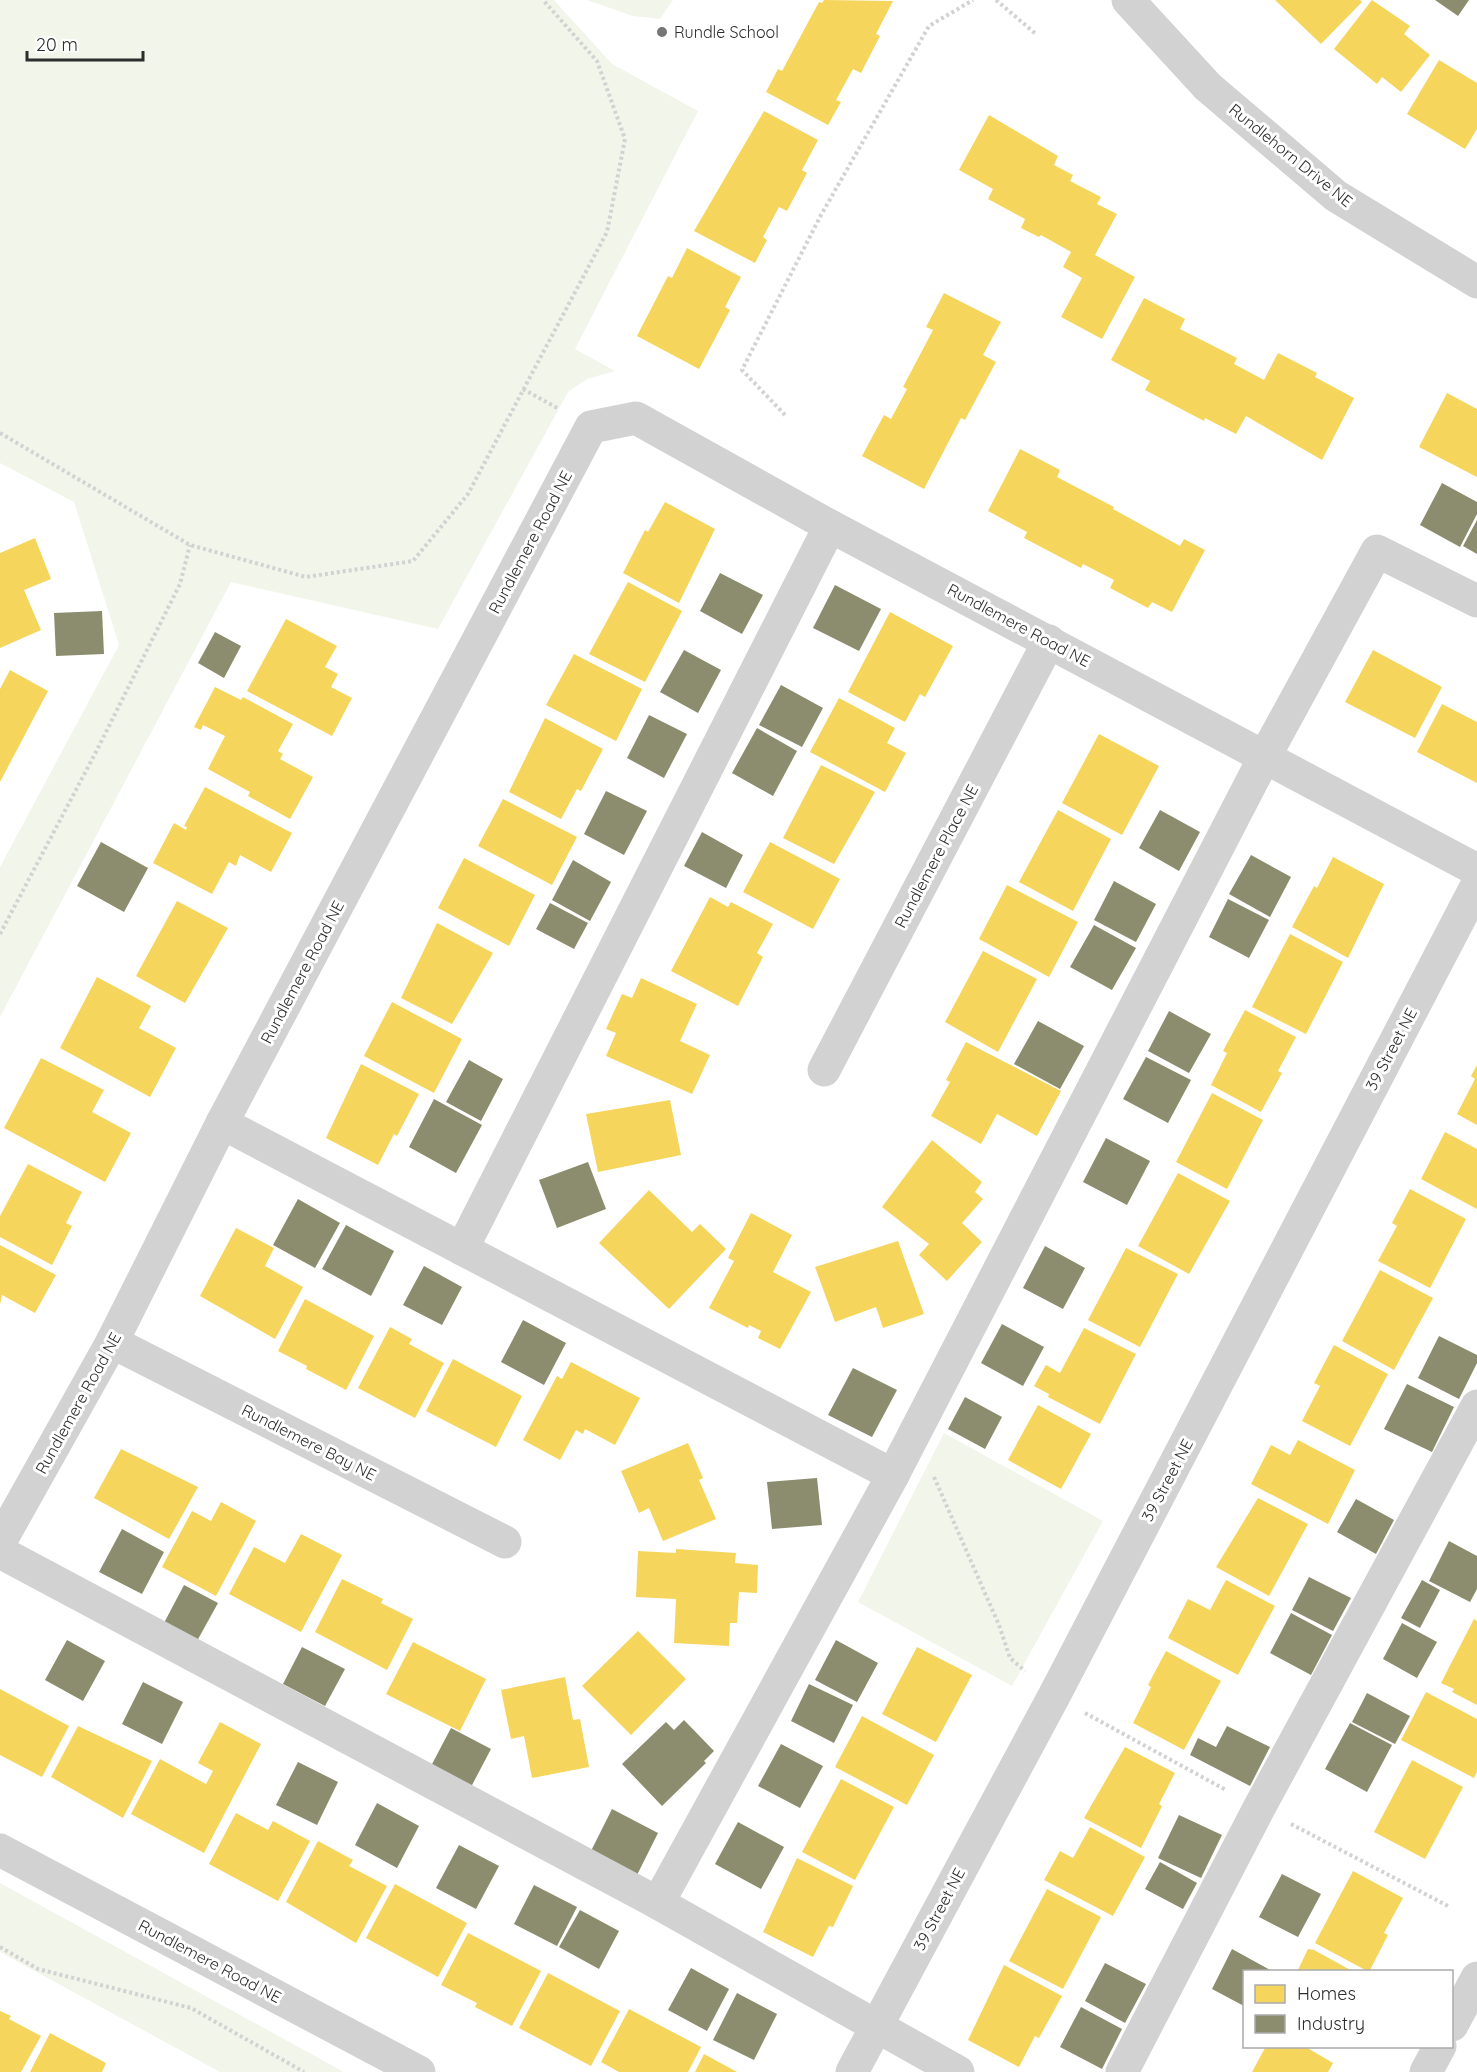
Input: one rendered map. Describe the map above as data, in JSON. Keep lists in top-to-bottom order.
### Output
{
  "streets": {
    "street": [
      "Rundlehorn Drive NE",
      "Rundlemere Road NE",
      "Rundlemere Place NE",
      "39 Street NE",
      "Rundlemere Bay NE"
    ]
  },
  "crossings": [
    ["Rundlemere Road NE", "Rundlemere Place NE"],
    ["Rundlemere Road NE", "Rundlemere Bay NE"]
  ],
  "places": ["Rundle School"],
  "legend": ["Homes", "Industry"],
  "scale_bar": "20 m"
}
